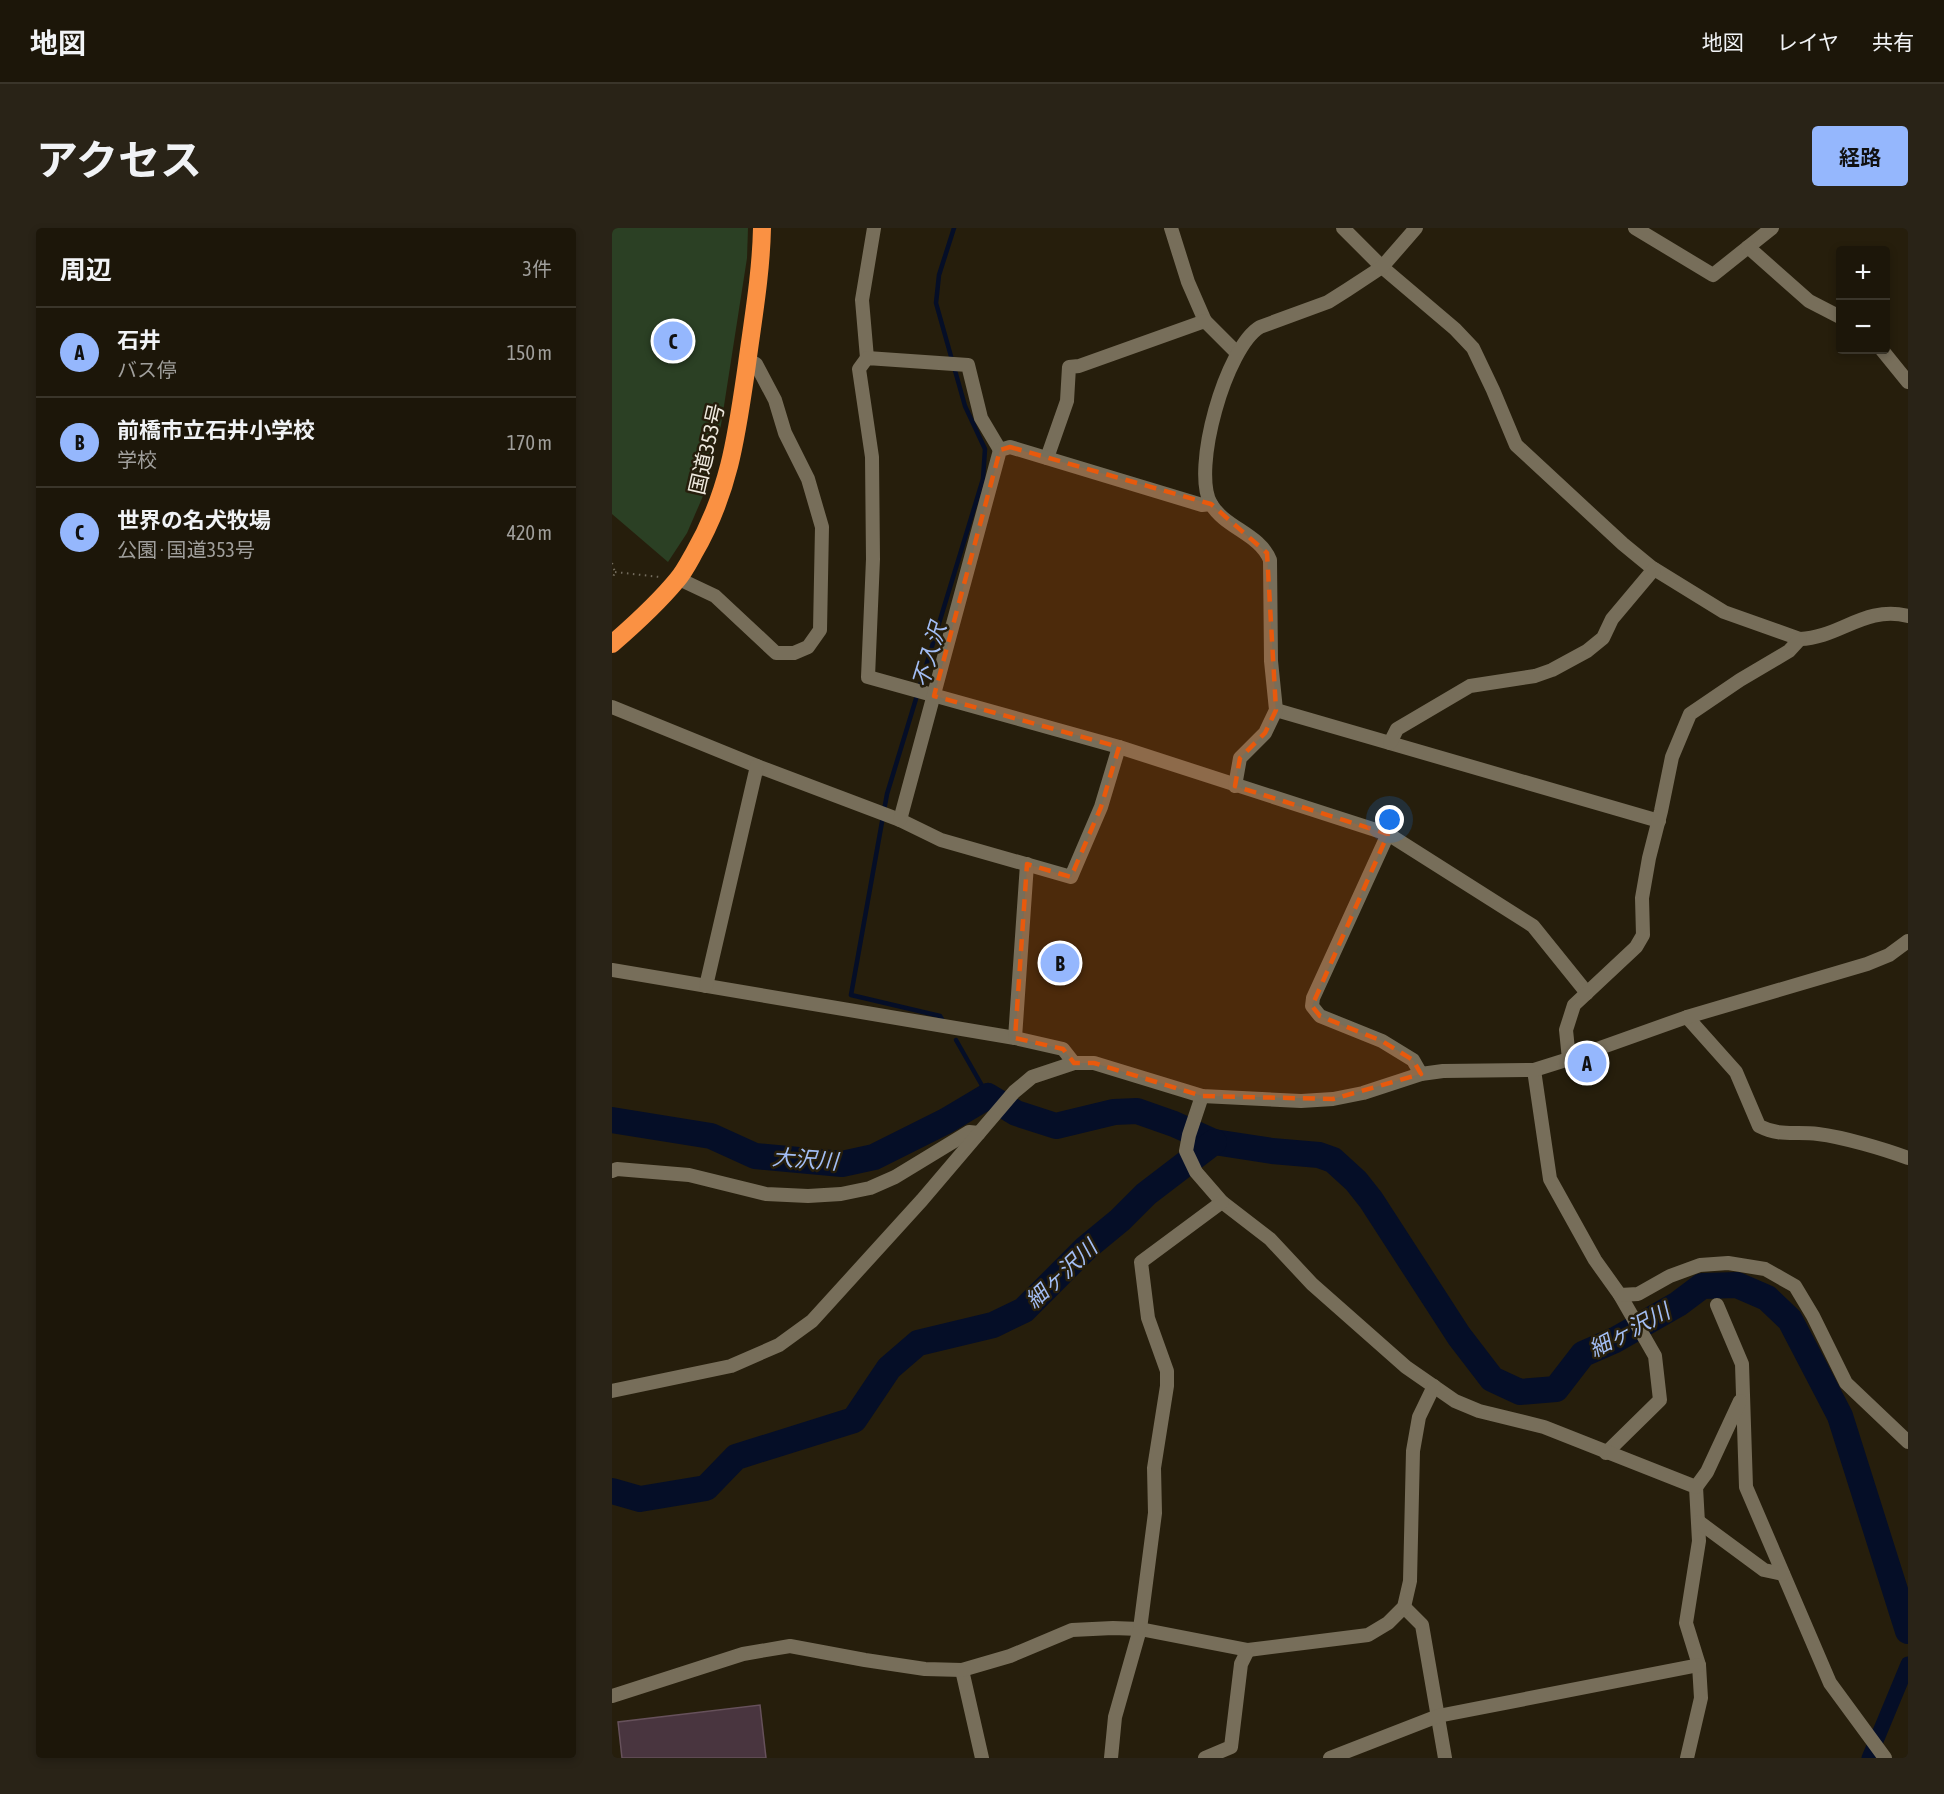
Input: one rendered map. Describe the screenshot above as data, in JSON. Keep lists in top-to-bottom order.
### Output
{
  "streets": {
    "highway": ["国道353号"]
  },
  "water": ["不入沢", "大沢川", "細ヶ沢川"],
  "page": {
    "header": "地図",
    "nav": ["地図", "レイヤ", "共有"],
    "title": "アクセス",
    "buttons": "経路",
    "heading": ["周辺", "3件"],
    "map_buttons": ["+", "−"],
    "list": [
      {
        "mark": "A",
        "name": "石井",
        "note": "バス停",
        "value": "150 m"
      },
      {
        "mark": "B",
        "name": "前橋市立石井小学校",
        "note": "学校",
        "value": "170 m"
      },
      {
        "mark": "C",
        "name": "世界の名犬牧場",
        "note": "公園 · 国道353号",
        "value": "420 m"
      }
    ],
    "pins": ["C", "B", "A"]
  }
}
